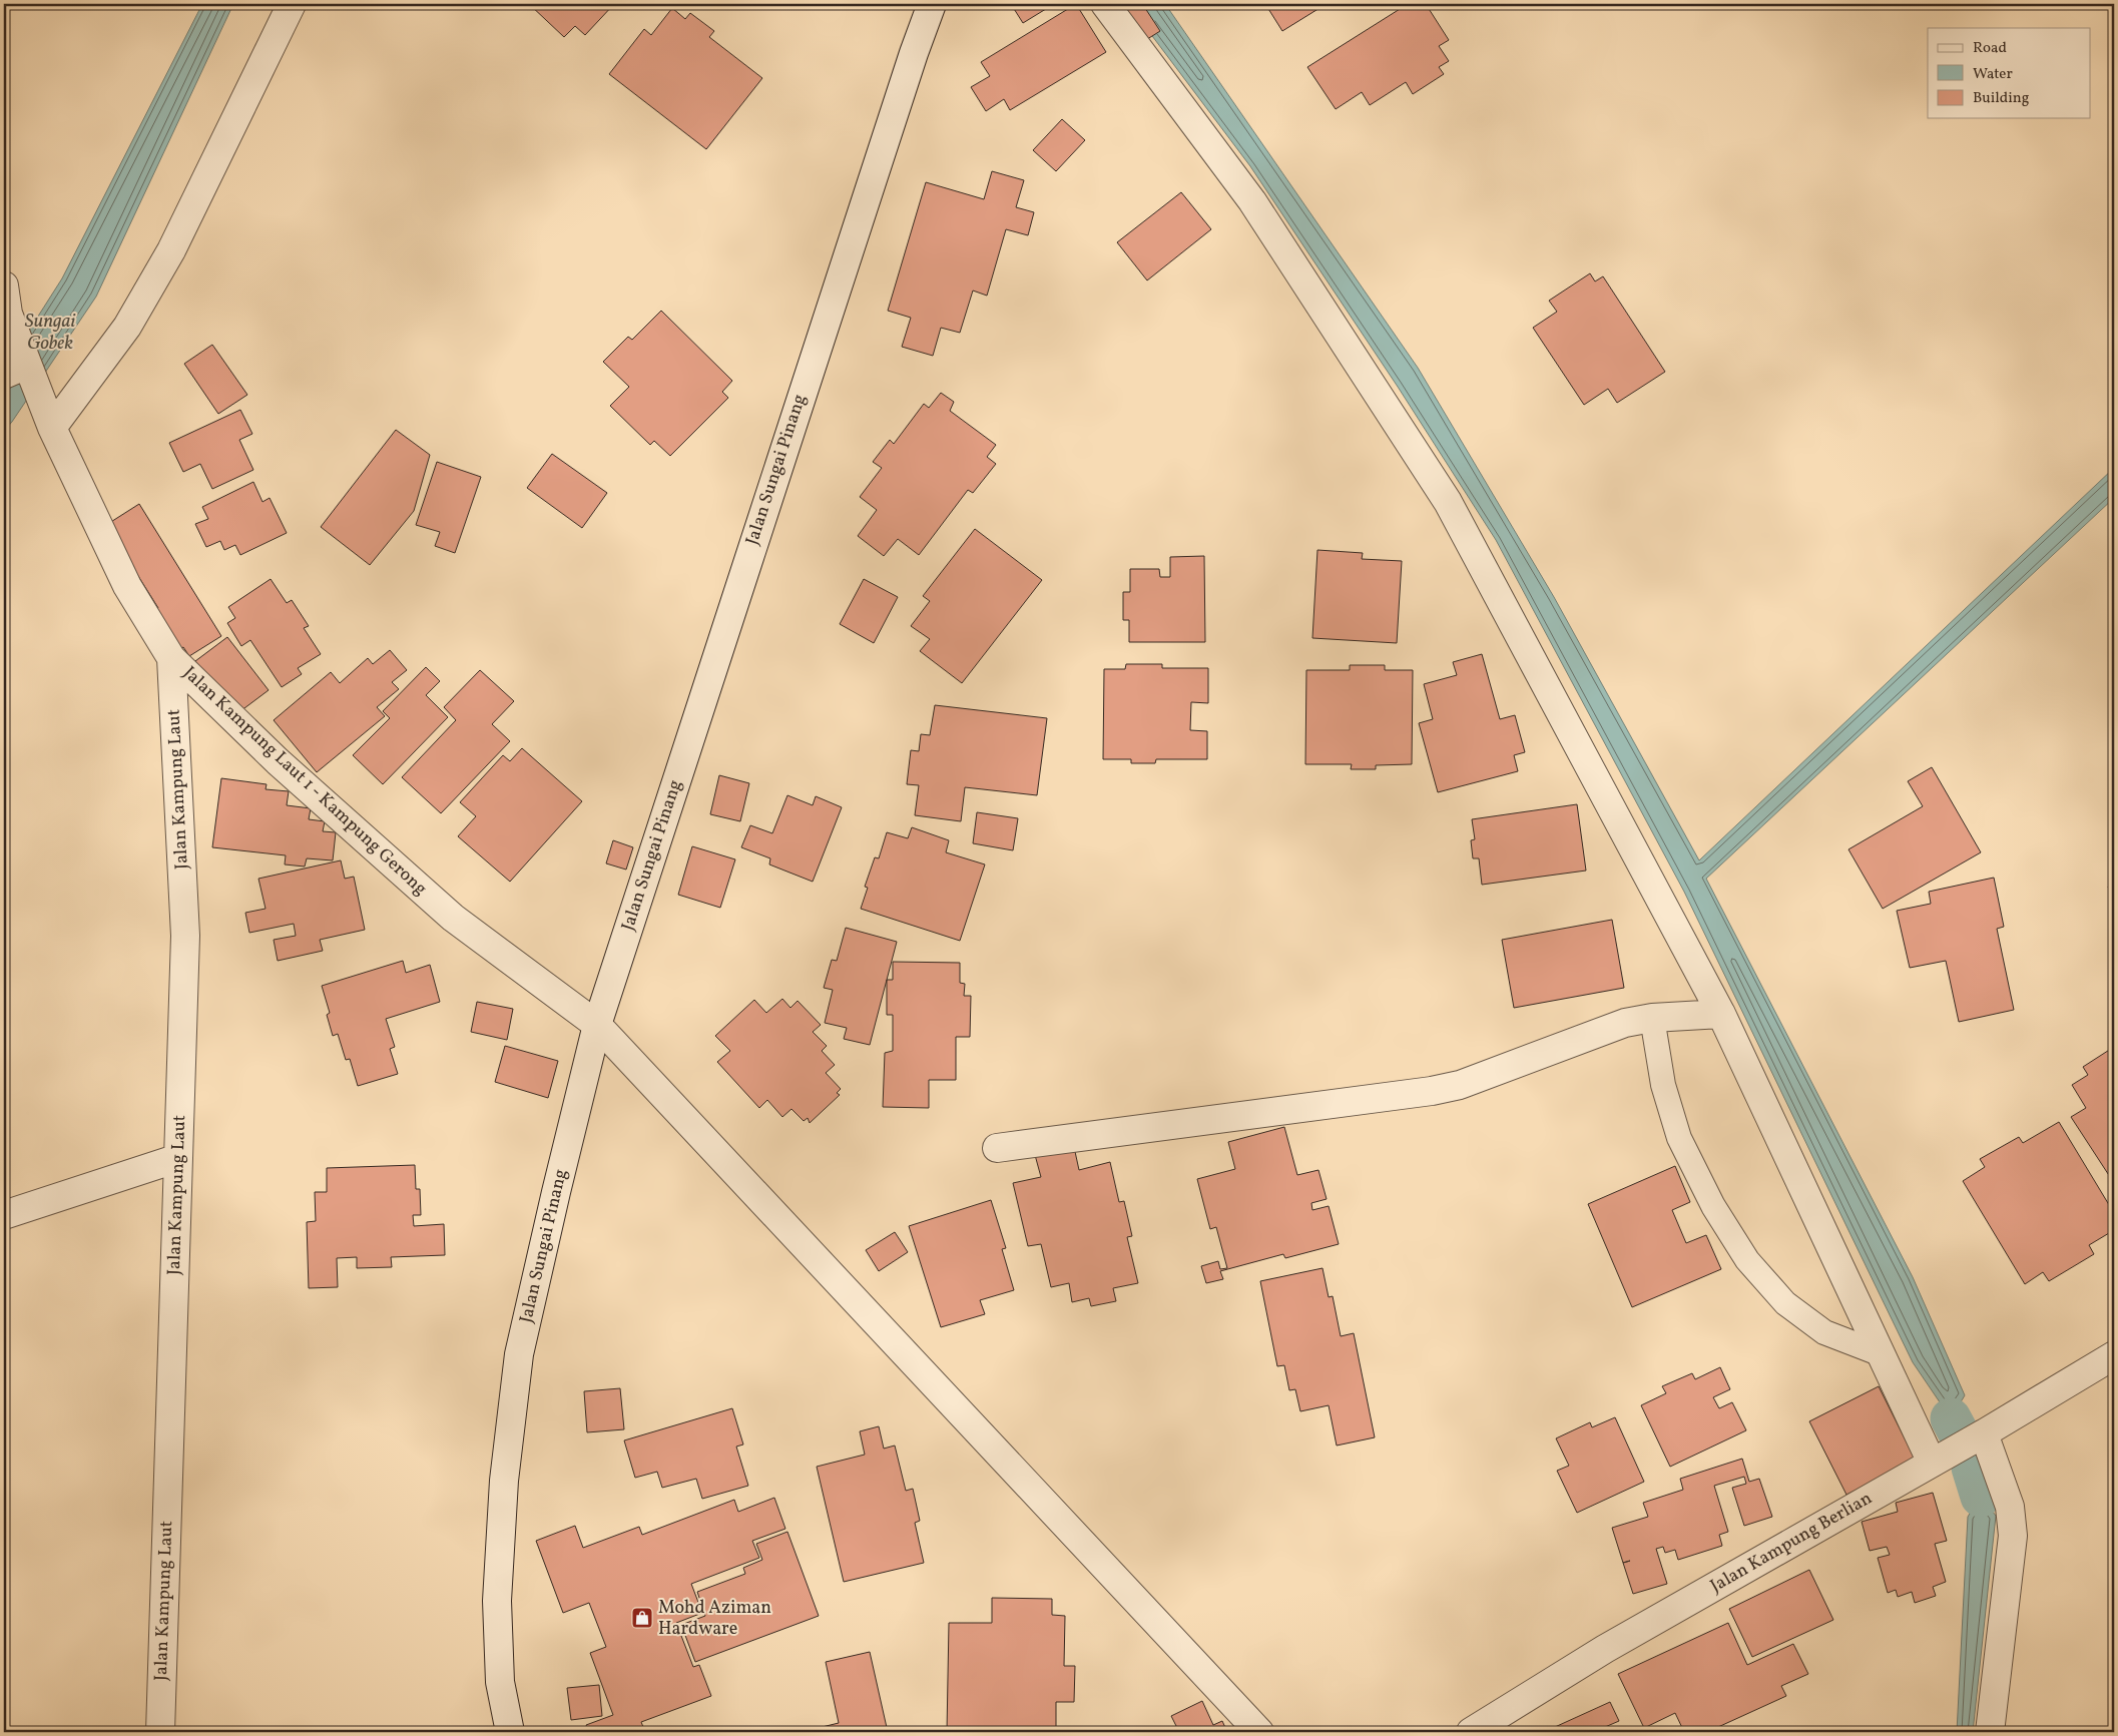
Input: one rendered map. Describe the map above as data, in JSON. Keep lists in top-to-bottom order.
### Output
{
  "streets": {
    "street": [
      "Jalan Sungai Pinang",
      "Jalan Kampung Laut 1 - Kampung Gerong",
      "Jalan Kampung Laut",
      "Jalan Kampung Berlian"
    ]
  },
  "crossings": [
    ["Jalan Sungai Pinang", "Jalan Kampung Laut 1 - Kampung Gerong"],
    ["Jalan Kampung Laut 1 - Kampung Gerong", "Jalan Kampung Laut"]
  ],
  "water": ["Sungai Gobek"],
  "places": {
    "shop": ["Mohd Aziman Hardware"]
  },
  "legend": ["Road", "Water", "Building"]
}
